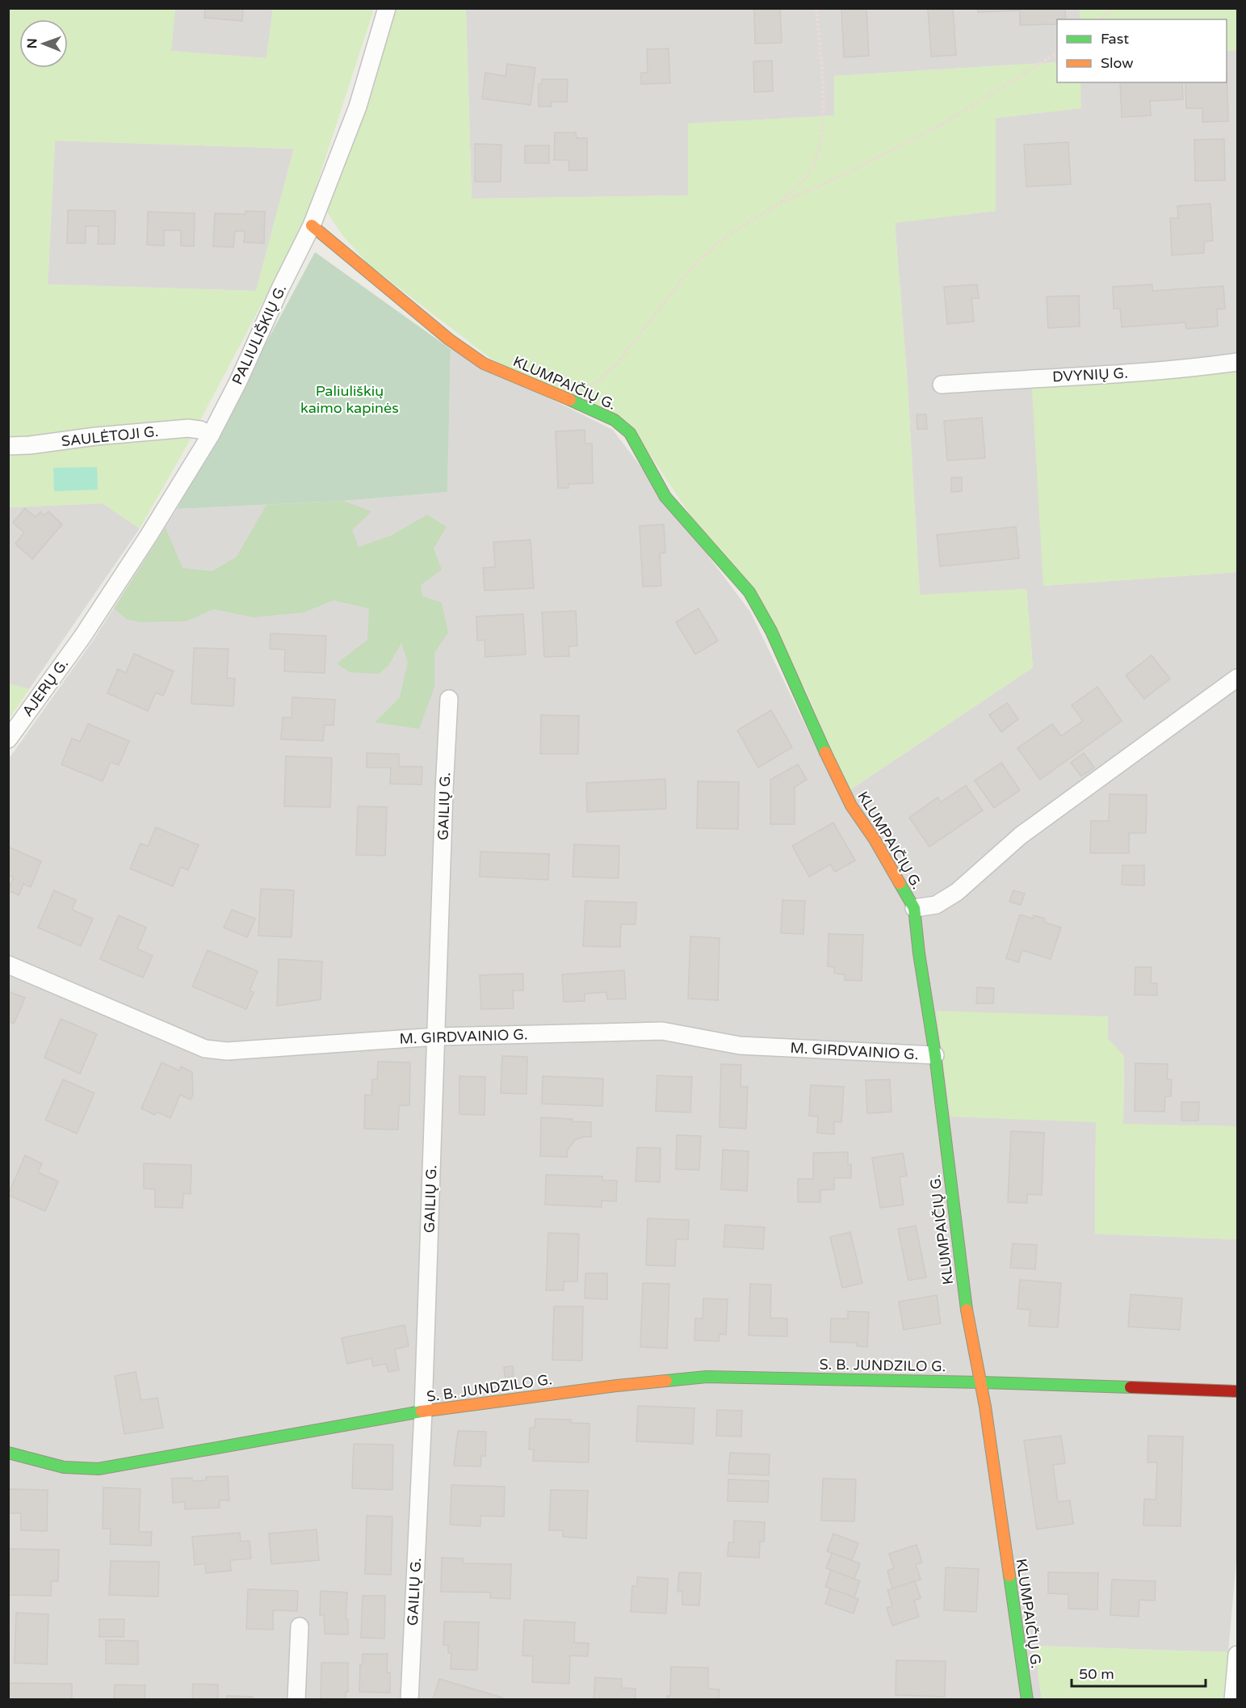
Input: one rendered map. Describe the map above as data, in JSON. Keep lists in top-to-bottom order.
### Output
{
  "streets": {
    "street": [
      "PALIULIŠKIŲ G.",
      "DVYNIŲ G.",
      "KLUMPAIČIŲ G.",
      "SAULĖTOJI G.",
      "AJERŲ G.",
      "GAILIŲ G.",
      "M. GIRDVAINIO G.",
      "S. B. JUNDZILO G."
    ]
  },
  "crossings": [
    ["PALIULIŠKIŲ G.", "KLUMPAIČIŲ G."],
    ["PALIULIŠKIŲ G.", "SAULĖTOJI G."],
    ["PALIULIŠKIŲ G.", "AJERŲ G."],
    ["KLUMPAIČIŲ G.", "M. GIRDVAINIO G."],
    ["KLUMPAIČIŲ G.", "S. B. JUNDZILO G."],
    ["GAILIŲ G.", "M. GIRDVAINIO G."],
    ["GAILIŲ G.", "S. B. JUNDZILO G."]
  ],
  "parks": ["Paliuliškių kaimo kapinės"],
  "legend": ["Fast", "Slow"],
  "scale_bar": "50 m",
  "north": "left"
}
